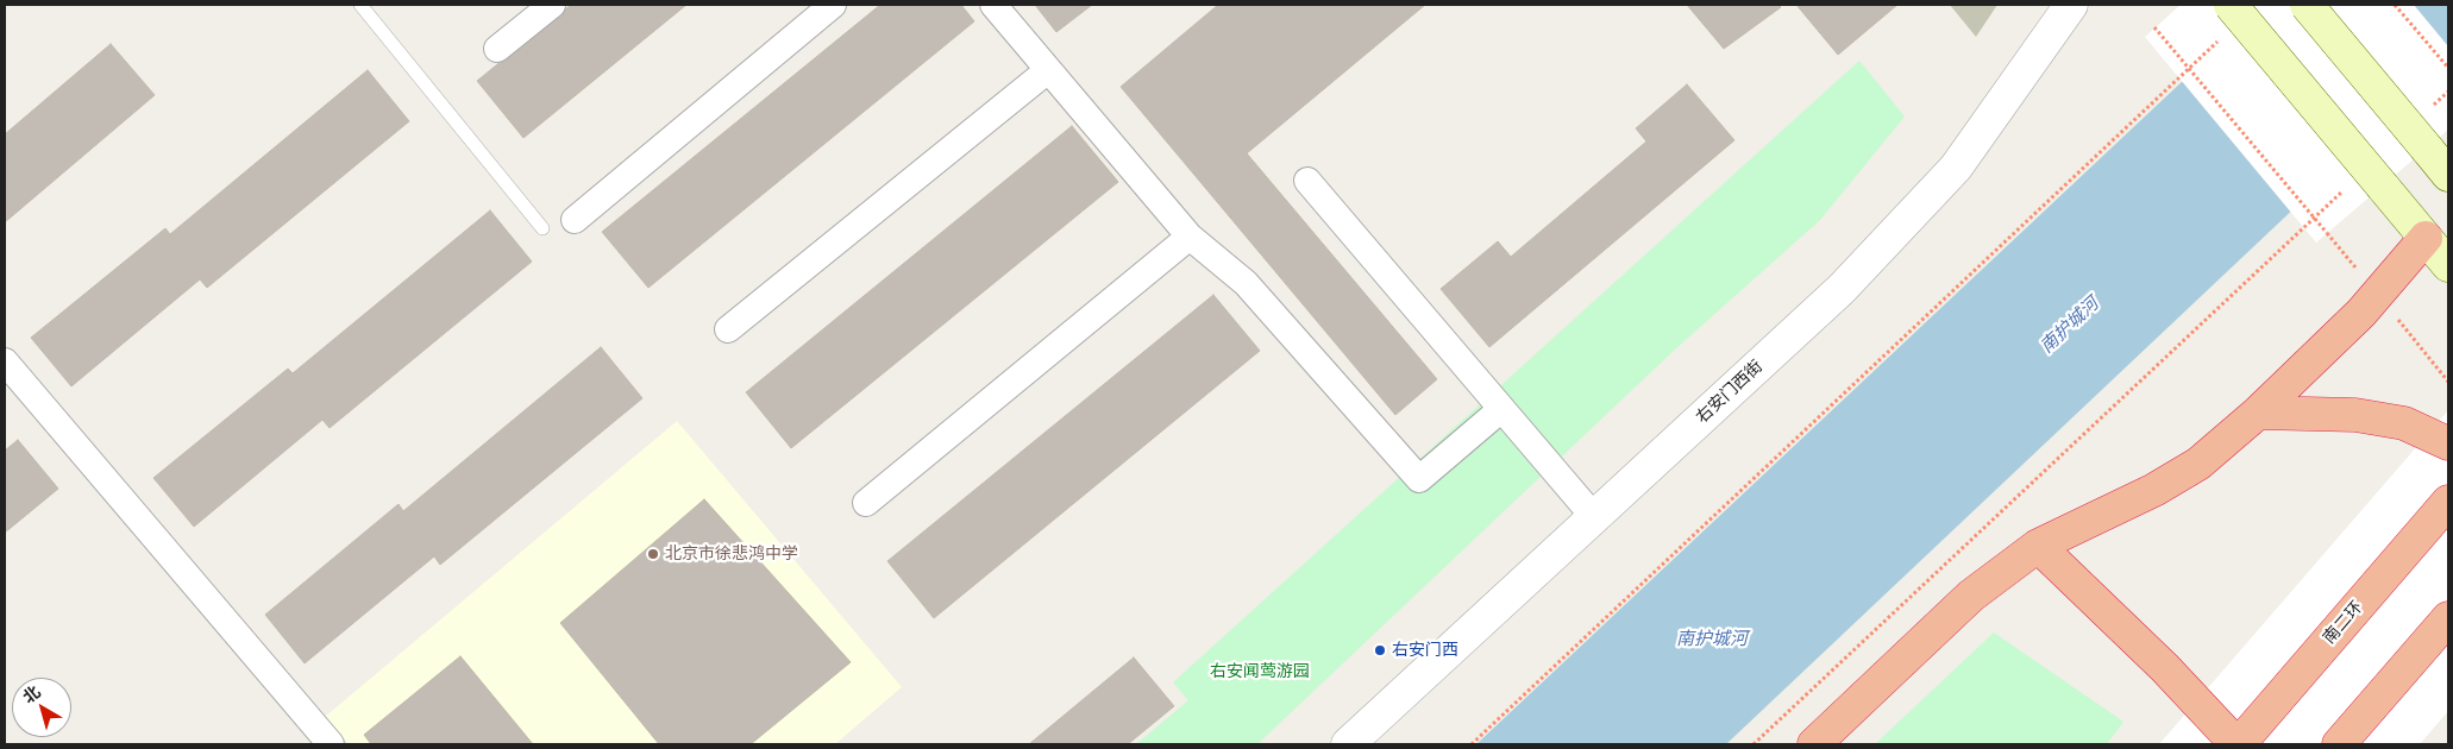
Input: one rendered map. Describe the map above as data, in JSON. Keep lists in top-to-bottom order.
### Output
{
  "streets": {
    "highway": ["南二环"],
    "street": ["右安门西街"]
  },
  "water": ["南护城河"],
  "parks": ["右安闻莺游园"],
  "places": ["北京市徐悲鸿中学", "右安门西"],
  "north": "top left"
}
